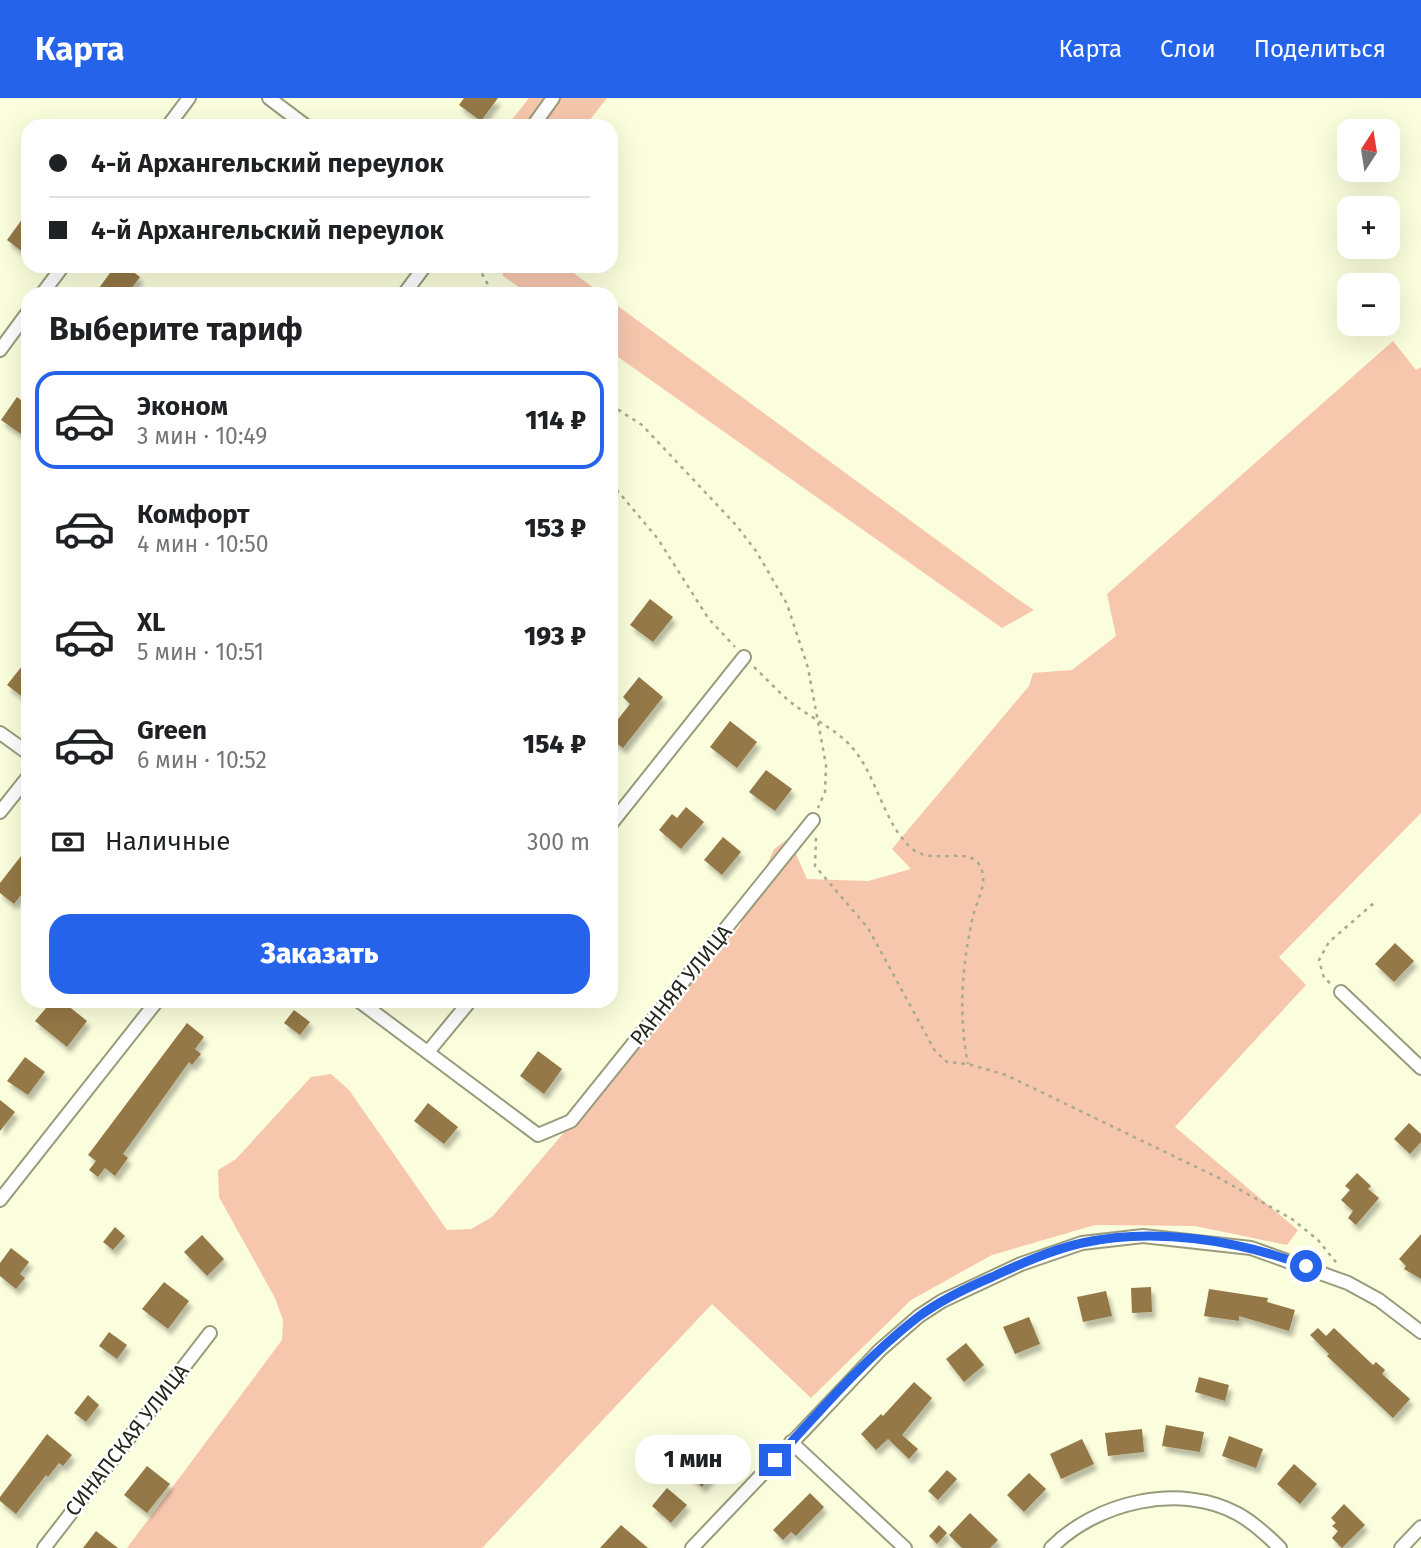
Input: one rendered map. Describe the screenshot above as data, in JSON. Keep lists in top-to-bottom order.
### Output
{
  "streets": {
    "street": ["РАННЯЯ УЛИЦА", "СИНАПСКАЯ УЛИЦА"]
  },
  "north": "top",
  "page": {
    "header": "Карта",
    "nav": ["Карта", "Слои", "Поделиться"],
    "map_buttons": ["+", "−"],
    "banner": ["4-й Архангельский переулок", "4-й Архангельский переулок"],
    "heading": "Выберите тариф",
    "list": [
      {
        "name": "Эконом",
        "note": "3 мин · 10:49",
        "value": "114 ₽"
      },
      {
        "name": "Комфорт",
        "note": "4 мин · 10:50",
        "value": "153 ₽"
      },
      {
        "name": "XL",
        "note": "5 мин · 10:51",
        "value": "193 ₽"
      },
      {
        "name": "Green",
        "note": "6 мин · 10:52",
        "value": "154 ₽"
      }
    ],
    "pay": ["Наличные", "300 m"],
    "buttons": "Заказать",
    "bubble": "1 мин"
  }
}
